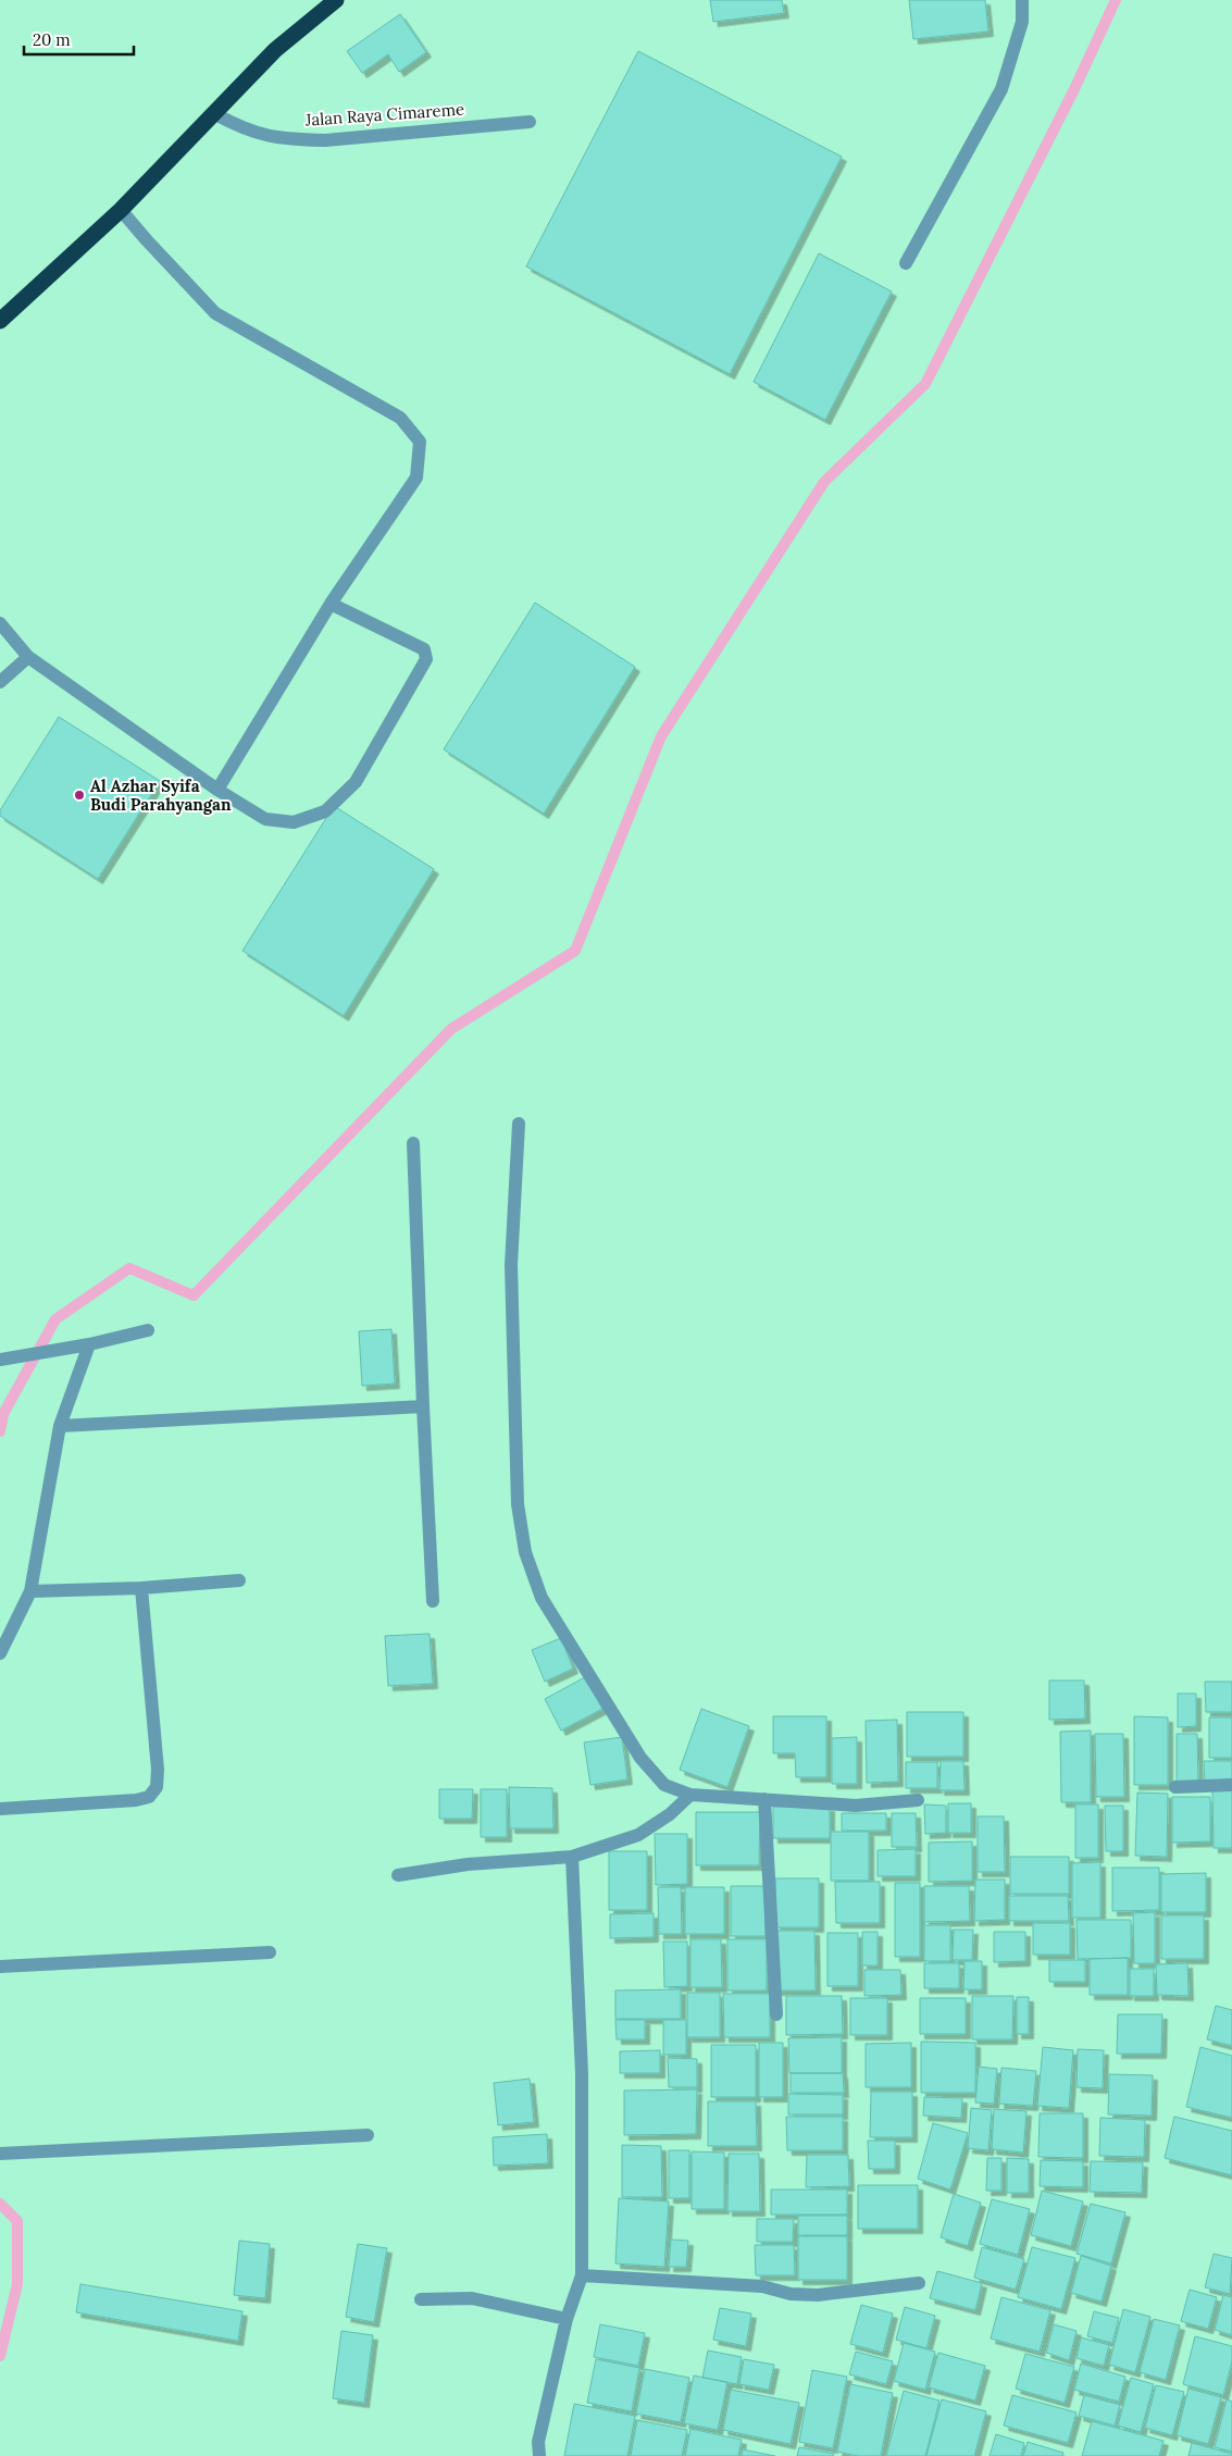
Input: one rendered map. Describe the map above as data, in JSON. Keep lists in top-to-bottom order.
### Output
{
  "streets": {
    "street": ["Jalan Raya Cimareme"]
  },
  "places": ["Al Azhar Syifa Budi Parahyangan"],
  "scale_bar": "20 m"
}
